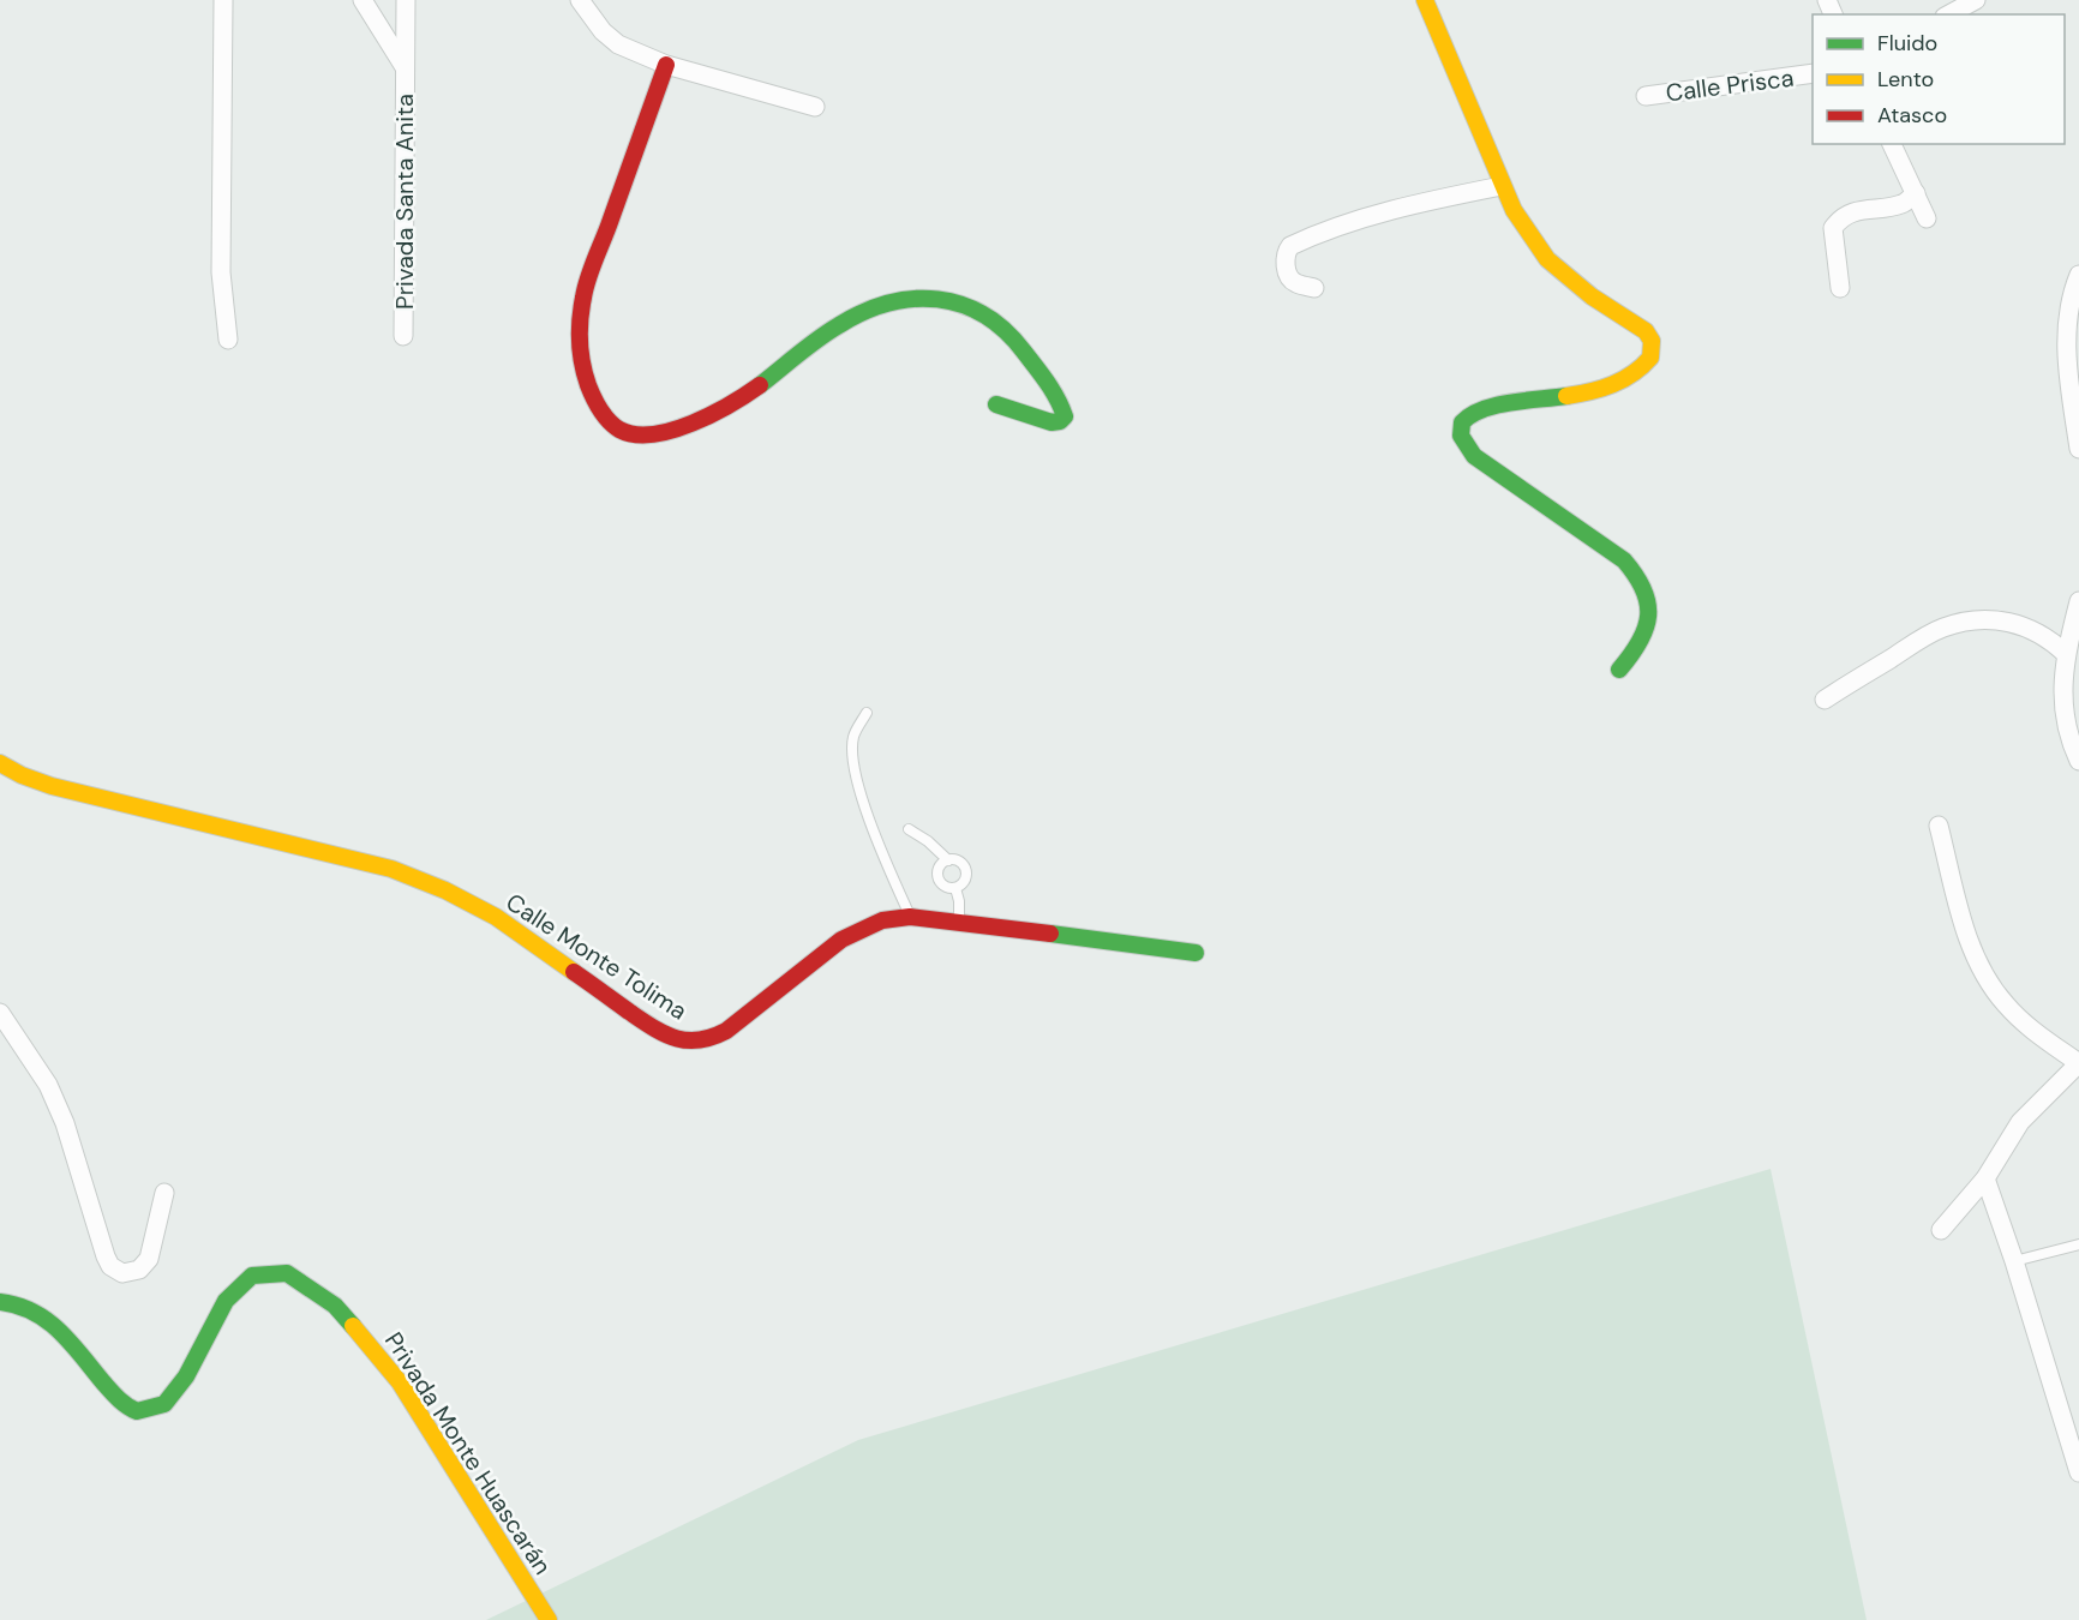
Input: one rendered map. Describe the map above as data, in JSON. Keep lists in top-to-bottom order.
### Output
{
  "streets": {
    "street": [
      "Calle Prisca",
      "Privada Santa Anita",
      "Calle Monte Tolima",
      "Privada Monte Huascarán"
    ]
  },
  "legend": ["Fluido", "Lento", "Atasco"]
}
